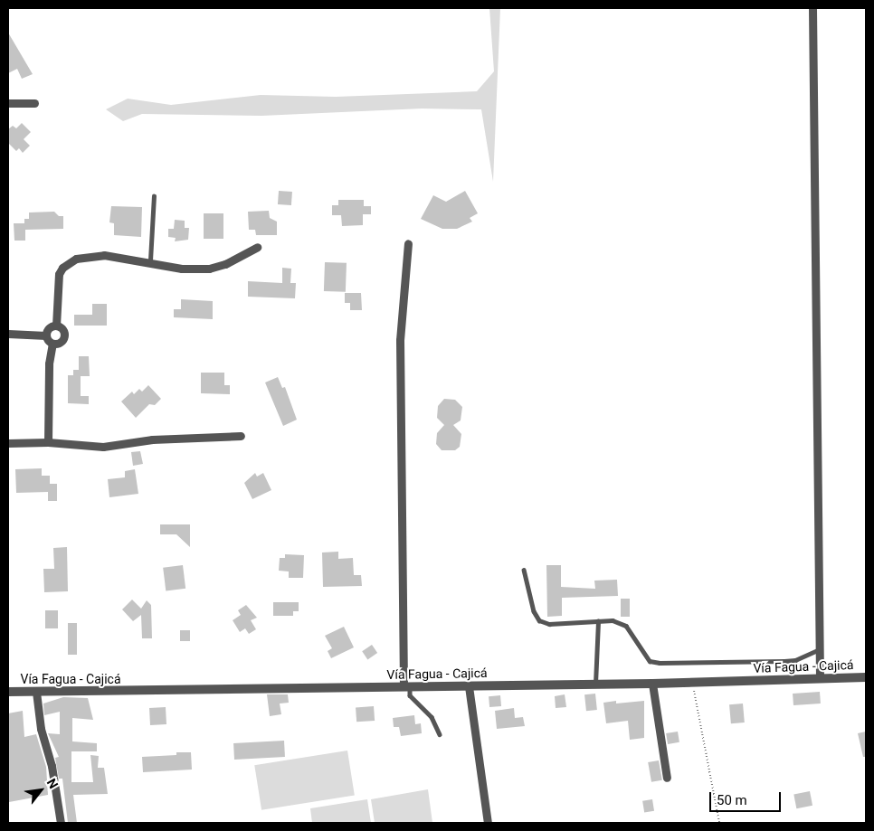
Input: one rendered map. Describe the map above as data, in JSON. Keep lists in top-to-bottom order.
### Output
{
  "streets": {
    "street": ["Vía Fagua - Cajicá"]
  },
  "scale_bar": "50 m",
  "north": "top right"
}
